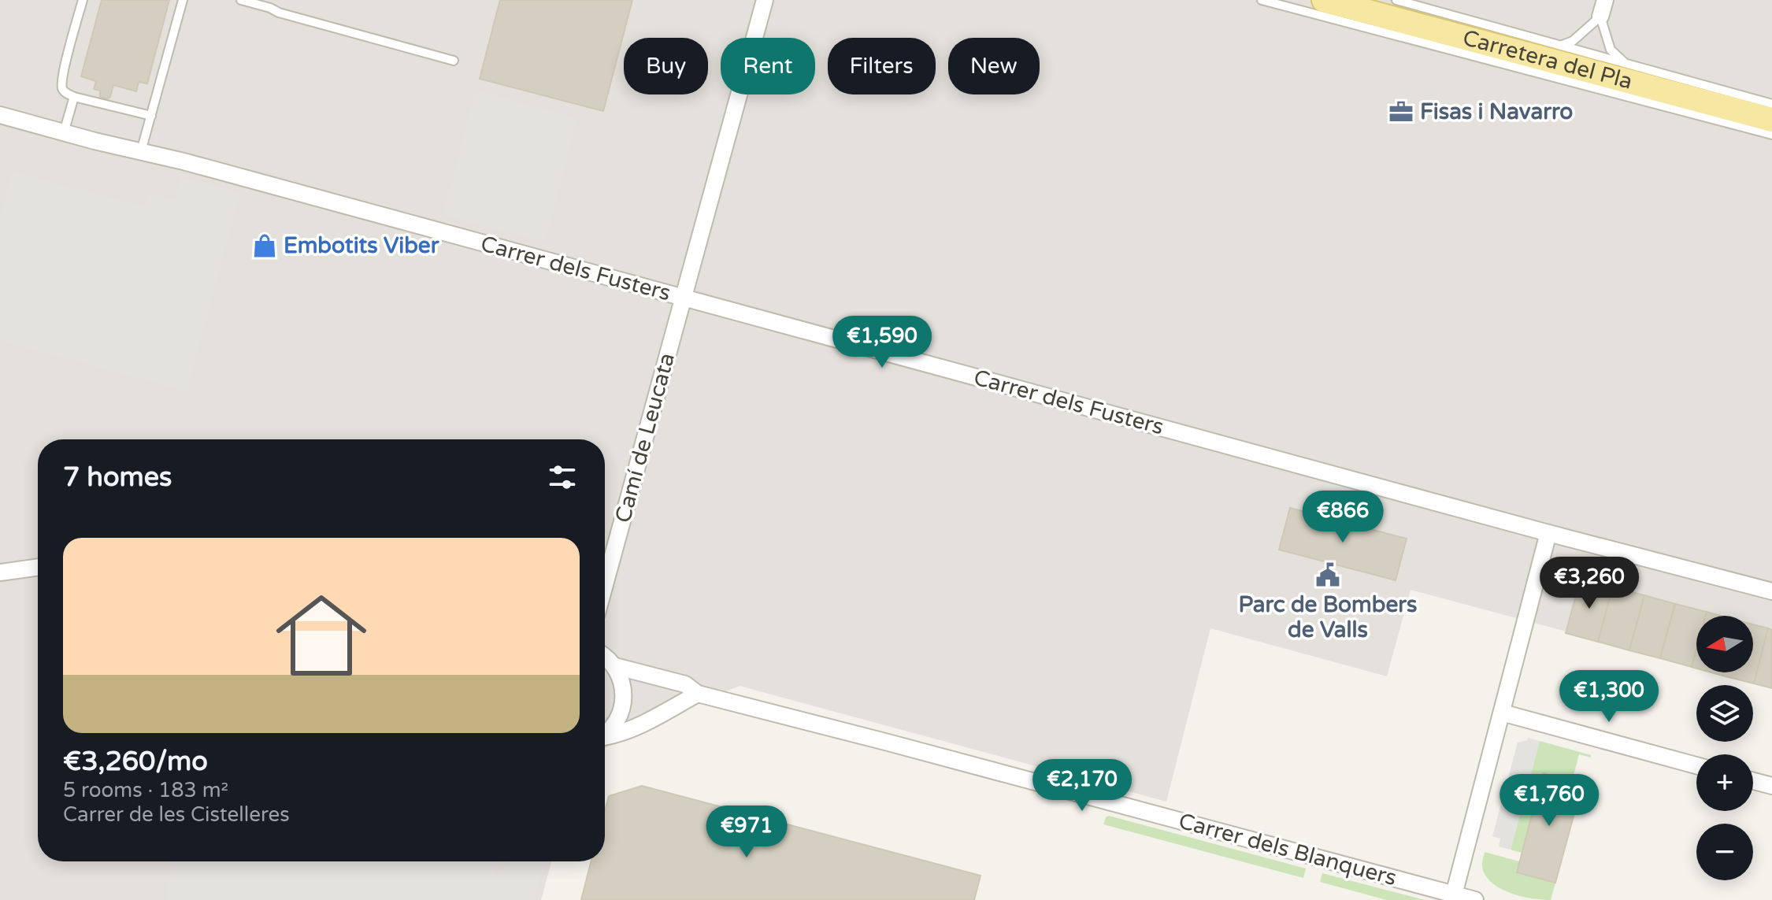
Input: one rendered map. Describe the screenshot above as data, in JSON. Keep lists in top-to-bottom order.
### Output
{
  "streets": {
    "main road": ["Carretera del Pla"],
    "street": ["Carrer dels Fusters", "Camí de Leucata", "Carrer dels Blanquers"]
  },
  "crossings": [
    ["Carrer dels Fusters", "Camí de Leucata"]
  ],
  "places": {
    "office": ["Fisas i Navarro"],
    "shop": ["Embotits Viber"],
    "public building": ["Parc de Bombers de Valls"]
  },
  "north": "left",
  "page": {
    "chip": [
      "Buy",
      "Rent",
      "Filters",
      "New"
    ],
    "price": [
      "€1,590",
      "€866",
      "€3,260",
      "€1,300",
      "€2,170",
      "€1,760",
      "€971"
    ],
    "heading": "7 homes",
    "list": [
      {
        "name": "€3,260/mo",
        "note": "5 rooms · 183 m² · Carrer de les Cistelleres"
      }
    ],
    "map_buttons": ["+", "−"]
  }
}
